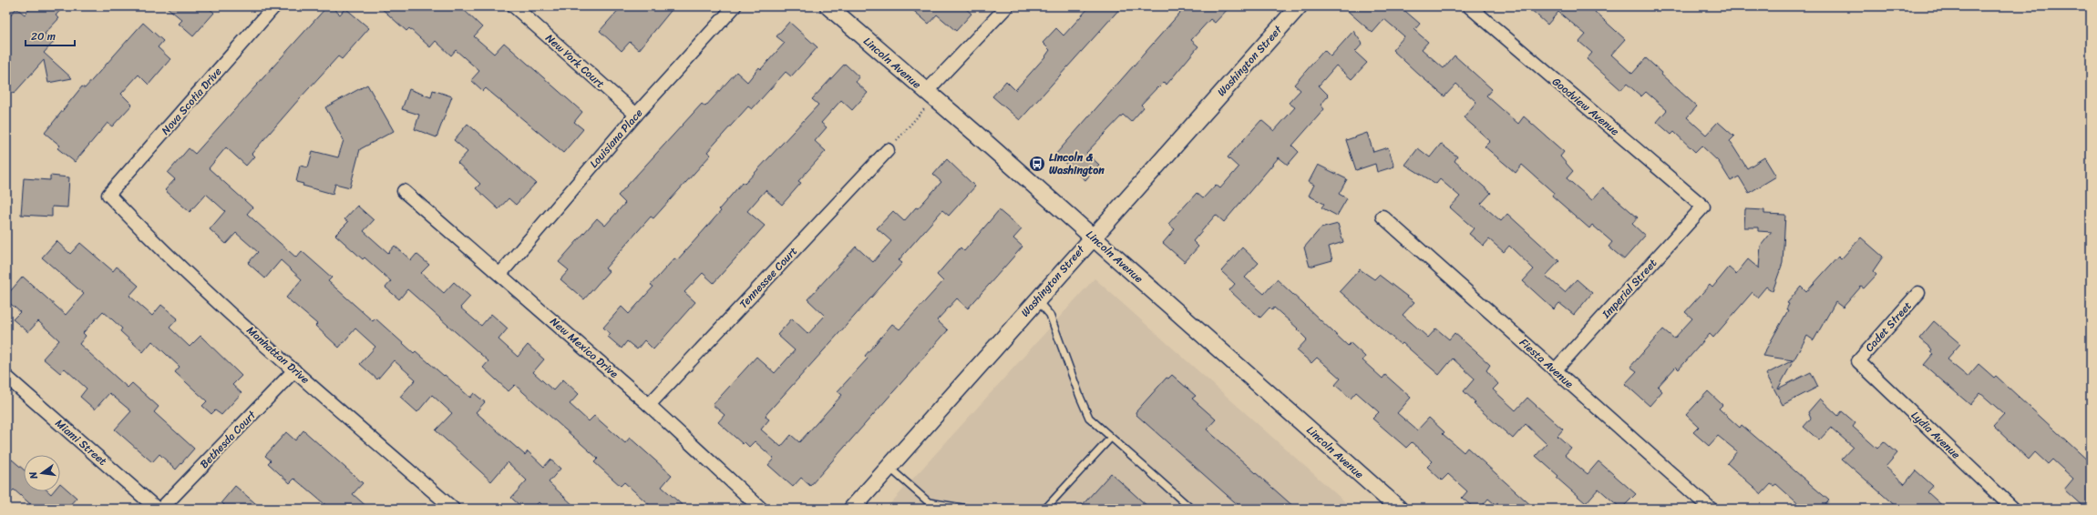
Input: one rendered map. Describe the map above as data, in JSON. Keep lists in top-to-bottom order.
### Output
{
  "streets": {
    "street": [
      "New York Court",
      "Washington Street",
      "Lincoln Avenue",
      "Nova Scotia Drive",
      "Goodview Avenue",
      "Louisiana Place",
      "Tennessee Court",
      "Imperial Street",
      "Cadet Street",
      "New Mexico Drive",
      "Manhattan Drive",
      "Fiesta Avenue",
      "Lydia Avenue",
      "Bethesda Court",
      "Miami Street"
    ]
  },
  "crossings": [
    ["New York Court", "Louisiana Place"],
    ["Washington Street", "Lincoln Avenue"],
    ["Nova Scotia Drive", "Manhattan Drive"],
    ["Goodview Avenue", "Imperial Street"],
    ["Louisiana Place", "New Mexico Drive"],
    ["Tennessee Court", "New Mexico Drive"],
    ["Imperial Street", "Fiesta Avenue"],
    ["Cadet Street", "Lydia Avenue"],
    ["Manhattan Drive", "Bethesda Court"]
  ],
  "places": {
    "bus stop": ["Lincoln & Washington"]
  },
  "scale_bar": "20 m",
  "north": "left"
}
